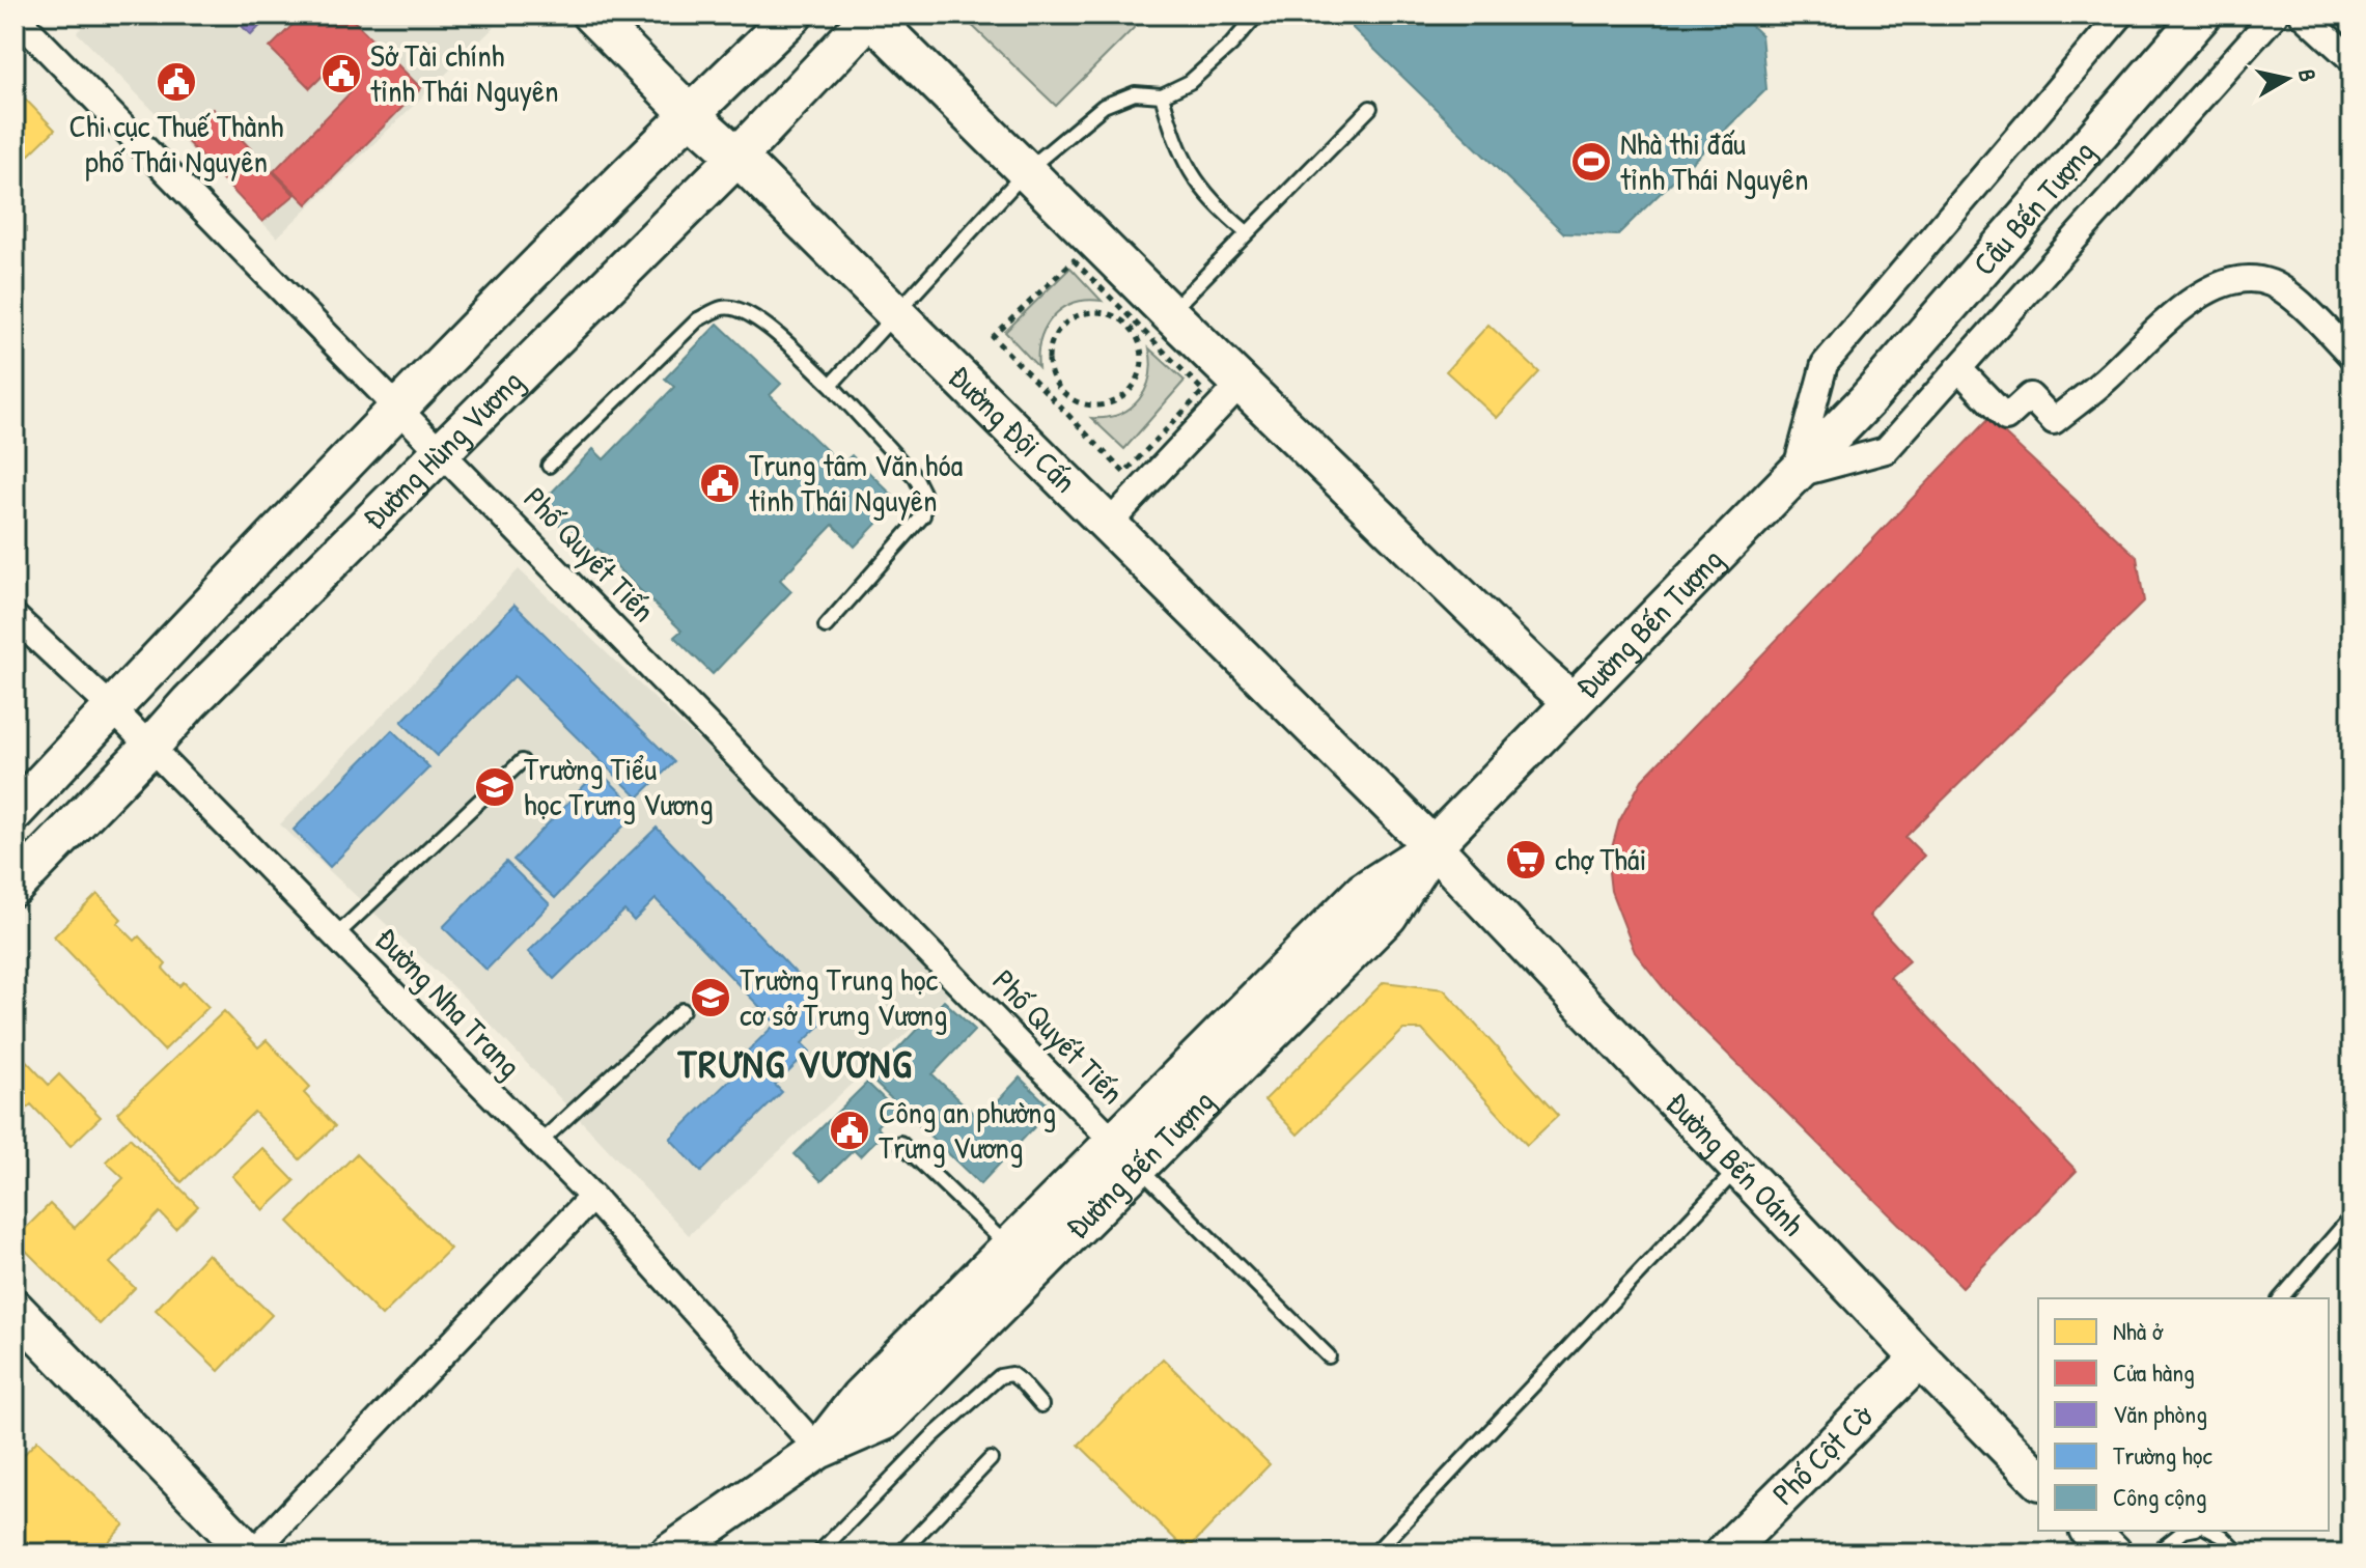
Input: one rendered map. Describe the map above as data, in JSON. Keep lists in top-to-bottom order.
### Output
{
  "streets": {
    "street": [
      "Cầu Bến Tượng",
      "Đường Đội Cấn",
      "Đường Hùng Vương",
      "Phố Quyết Tiến",
      "Đường Bến Tượng",
      "Đường Nha Trang",
      "Đường Bến Oánh",
      "Phố Cột Cờ"
    ]
  },
  "crossings": [
    ["Cầu Bến Tượng", "Đường Bến Tượng"],
    ["Đường Đội Cấn", "Đường Hùng Vương"],
    ["Đường Đội Cấn", "Đường Bến Tượng"],
    ["Đường Đội Cấn", "Đường Bến Oánh"],
    ["Đường Hùng Vương", "Phố Quyết Tiến"],
    ["Đường Hùng Vương", "Đường Nha Trang"],
    ["Phố Quyết Tiến", "Đường Bến Tượng"],
    ["Đường Bến Tượng", "Đường Nha Trang"],
    ["Đường Bến Tượng", "Đường Bến Oánh"],
    ["Đường Bến Oánh", "Phố Cột Cờ"]
  ],
  "districts": ["TRƯNG VƯƠNG"],
  "places": {
    "public building": [
      "Sở Tài chính tỉnh Thái Nguyên",
      "Chi cục Thuế Thành phố Thái Nguyên",
      "Trung tâm Văn hóa tỉnh Thái Nguyên",
      "Công an phường Trưng Vương"
    ],
    "sports": ["Nhà thi đấu tỉnh Thái Nguyên"],
    "school or university": ["Trường Tiểu học Trưng Vương", "Trường Trung học cơ sở Trưng Vương"],
    "supermarket": ["chợ Thái"]
  },
  "legend": [
    "Nhà ở",
    "Cửa hàng",
    "Văn phòng",
    "Trường học",
    "Công cộng"
  ],
  "north": "right"
}
